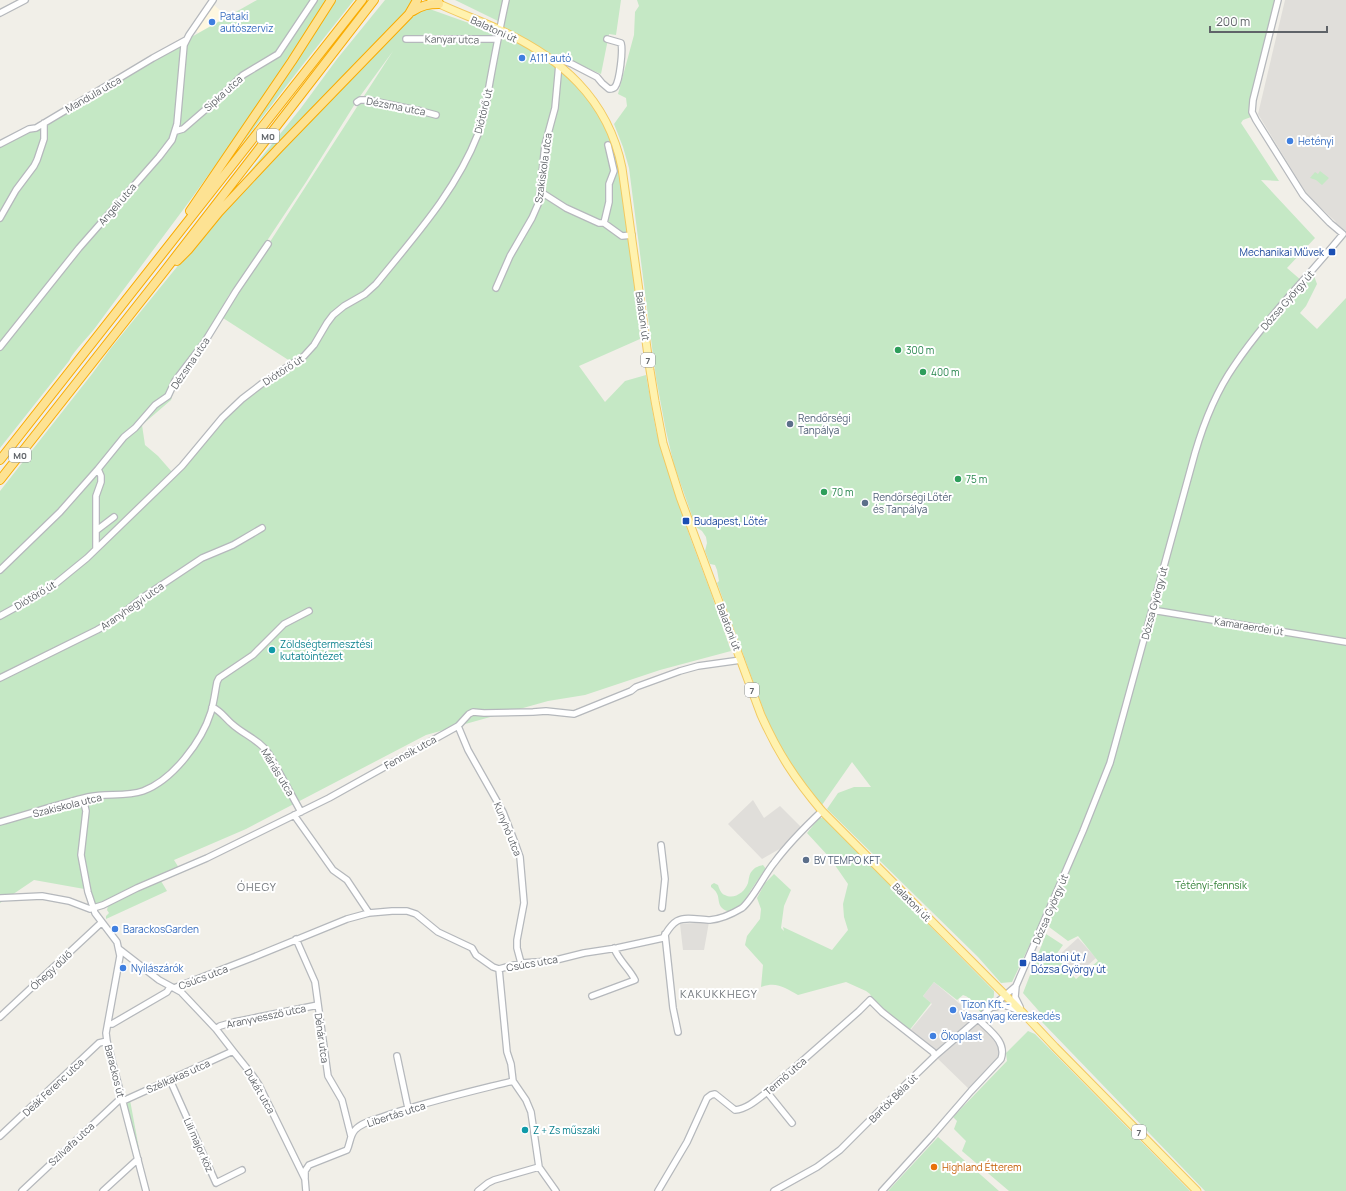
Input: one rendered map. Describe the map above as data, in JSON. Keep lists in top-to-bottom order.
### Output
{
  "streets": {
    "highway": ["M0"],
    "main road": ["Balatoni út", "7"],
    "street": [
      "Kanyar utca",
      "Sipka utca",
      "Mandula utca",
      "Dézsma utca",
      "Diótörő út",
      "Szakiskola utca",
      "Angeli utca",
      "Dózsa György út",
      "Aranyhegyi utca",
      "Kamaraerdei út",
      "Fennsík utca",
      "Máriás utca",
      "Kunyhó utca",
      "Csúcs utca",
      "Óhegy dűlő",
      "Aranyvessző utca",
      "Dénár utca",
      "Barackos út",
      "Szélkakas utca",
      "Termő utca",
      "Deák Ferenc utca",
      "Dukát utca",
      "Bartók Béla út",
      "Libertás utca",
      "Szilvafa utca",
      "Lili major köz"
    ]
  },
  "crossings": [
    ["Balatoni út", "Diótörő út"],
    ["Balatoni út", "Szakiskola utca"],
    ["Balatoni út", "Dózsa György út"],
    ["Balatoni út", "Fennsík utca"],
    ["Balatoni út", "Csúcs utca"],
    ["Balatoni út", "Bartók Béla út"],
    ["Kanyar utca", "Diótörő út"],
    ["Sipka utca", "Angeli utca"],
    ["Mandula utca", "Angeli utca"],
    ["Szakiskola utca", "Máriás utca"],
    ["Dózsa György út", "Kamaraerdei út"],
    ["Dózsa György út", "Bartók Béla út"],
    ["Fennsík utca", "Máriás utca"],
    ["Fennsík utca", "Kunyhó utca"],
    ["Kunyhó utca", "Csúcs utca"],
    ["Csúcs utca", "Dénár utca"],
    ["Csúcs utca", "Barackos út"],
    ["Csúcs utca", "Dukát utca"],
    ["Aranyvessző utca", "Dénár utca"],
    ["Aranyvessző utca", "Dukát utca"],
    ["Dénár utca", "Libertás utca"],
    ["Barackos út", "Szélkakas utca"],
    ["Barackos út", "Deák Ferenc utca"],
    ["Barackos út", "Dukát utca"],
    ["Barackos út", "Szilvafa utca"],
    ["Szélkakas utca", "Dukát utca"],
    ["Szélkakas utca", "Szilvafa utca"],
    ["Szélkakas utca", "Lili major köz"],
    ["Termő utca", "Bartók Béla út"],
    ["Dukát utca", "Libertás utca"]
  ],
  "districts": ["ÓHEGY", "KAKUKKHEGY"],
  "parks": ["Tétényi-fennsík"],
  "places": {
    "other": [
      "Pataki autószerviz",
      "A111 autó",
      "Hetényi",
      "300 m",
      "400 m",
      "Rendőrségi Tanpálya",
      "75 m",
      "70 m",
      "Rendőrségi Lőtér és Tanpálya",
      "Zöldségtermesztési kutatóintézet",
      "BV TEMPO KFT",
      "BarackosGarden",
      "Nyílászárók",
      "Tizon Kft. - Vasanyag kereskedés",
      "Ökoplast",
      "Z + Zs műszaki",
      "Highland Étterem"
    ],
    "transit": ["Mechanikai Művek", "Budapest, Lőtér", "Balatoni út / Dózsa György út"]
  },
  "scale_bar": "200 m"
}
